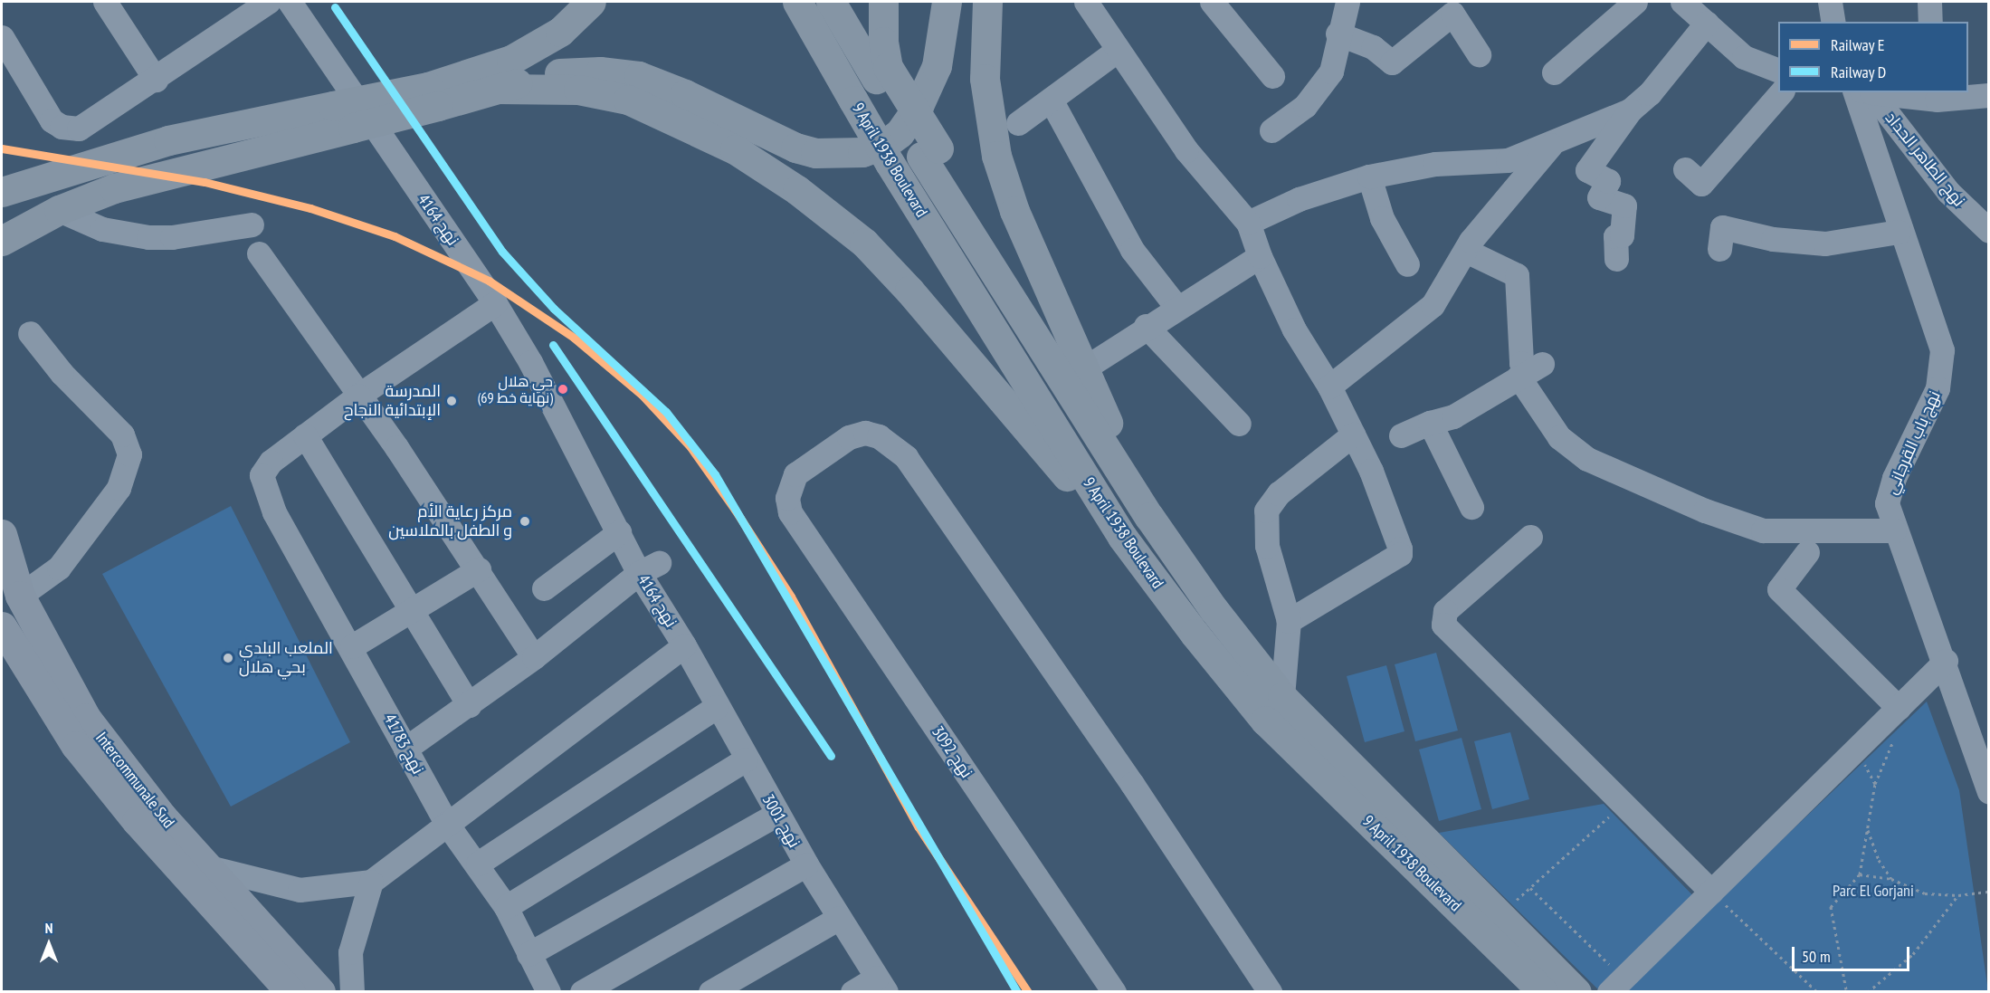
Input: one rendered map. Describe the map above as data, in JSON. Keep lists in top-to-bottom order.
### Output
{
  "streets": {
    "highway": ["Intercommunale Sud"],
    "main road": ["9 April 1938 Boulevard"],
    "street": [
      "نهج الطاهر الحداد",
      "نهج 4164",
      "نهج باب القرجاني",
      "نهج 41783",
      "نهج 3092",
      "نهج 3001"
    ]
  },
  "crossings": [
    ["نهج 4164", "نهج 3001"]
  ],
  "parks": ["Parc El Gorjani"],
  "places": [
    "حي هلال (نهاية خط 69)",
    "المدرسة الإبتدائية النجاح",
    "مركز رعاية الأم و الطفل بالملاسين",
    "الملعب البلدي بحي هلال"
  ],
  "lines": ["rail line D", "rail line E"],
  "legend": ["Railway E", "Railway D"],
  "scale_bar": "50 m",
  "north": "top"
}
